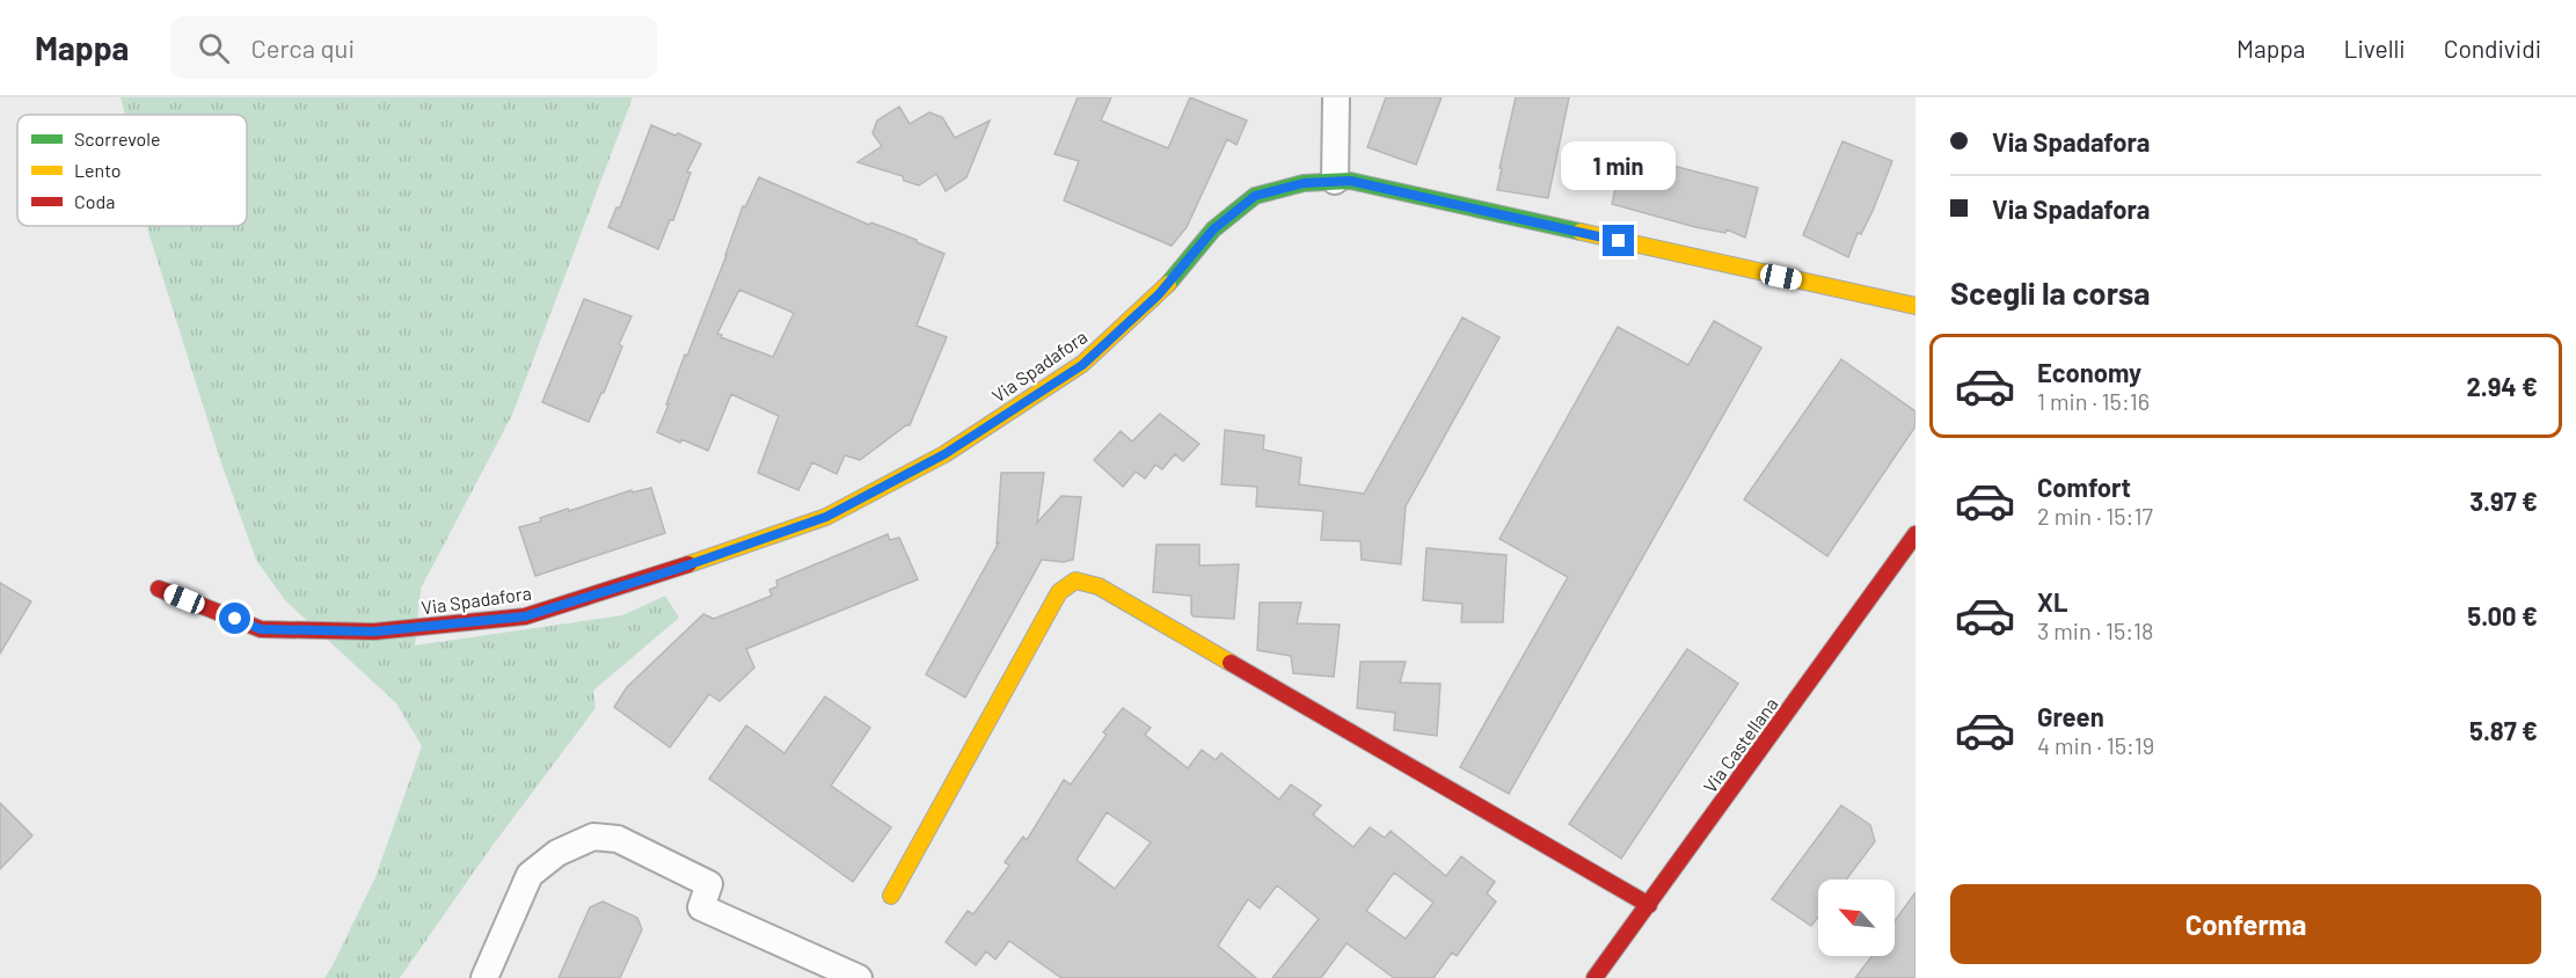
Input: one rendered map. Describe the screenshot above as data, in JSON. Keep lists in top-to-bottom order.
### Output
{
  "streets": {
    "street": ["Via Spadafora", "Via Castellana"]
  },
  "legend": ["Scorrevole", "Lento", "Coda"],
  "north": "top left",
  "page": {
    "header": "Mappa",
    "search": "Cerca qui",
    "nav": ["Mappa", "Livelli", "Condividi"],
    "banner": ["Via Spadafora", "Via Spadafora"],
    "bubble": "1 min",
    "heading": "Scegli la corsa",
    "list": [
      {
        "name": "Economy",
        "note": "1 min · 15:16",
        "value": "2.94 €"
      },
      {
        "name": "Comfort",
        "note": "2 min · 15:17",
        "value": "3.97 €"
      },
      {
        "name": "XL",
        "note": "3 min · 15:18",
        "value": "5.00 €"
      },
      {
        "name": "Green",
        "note": "4 min · 15:19",
        "value": "5.87 €"
      }
    ],
    "buttons": "Conferma"
  }
}
